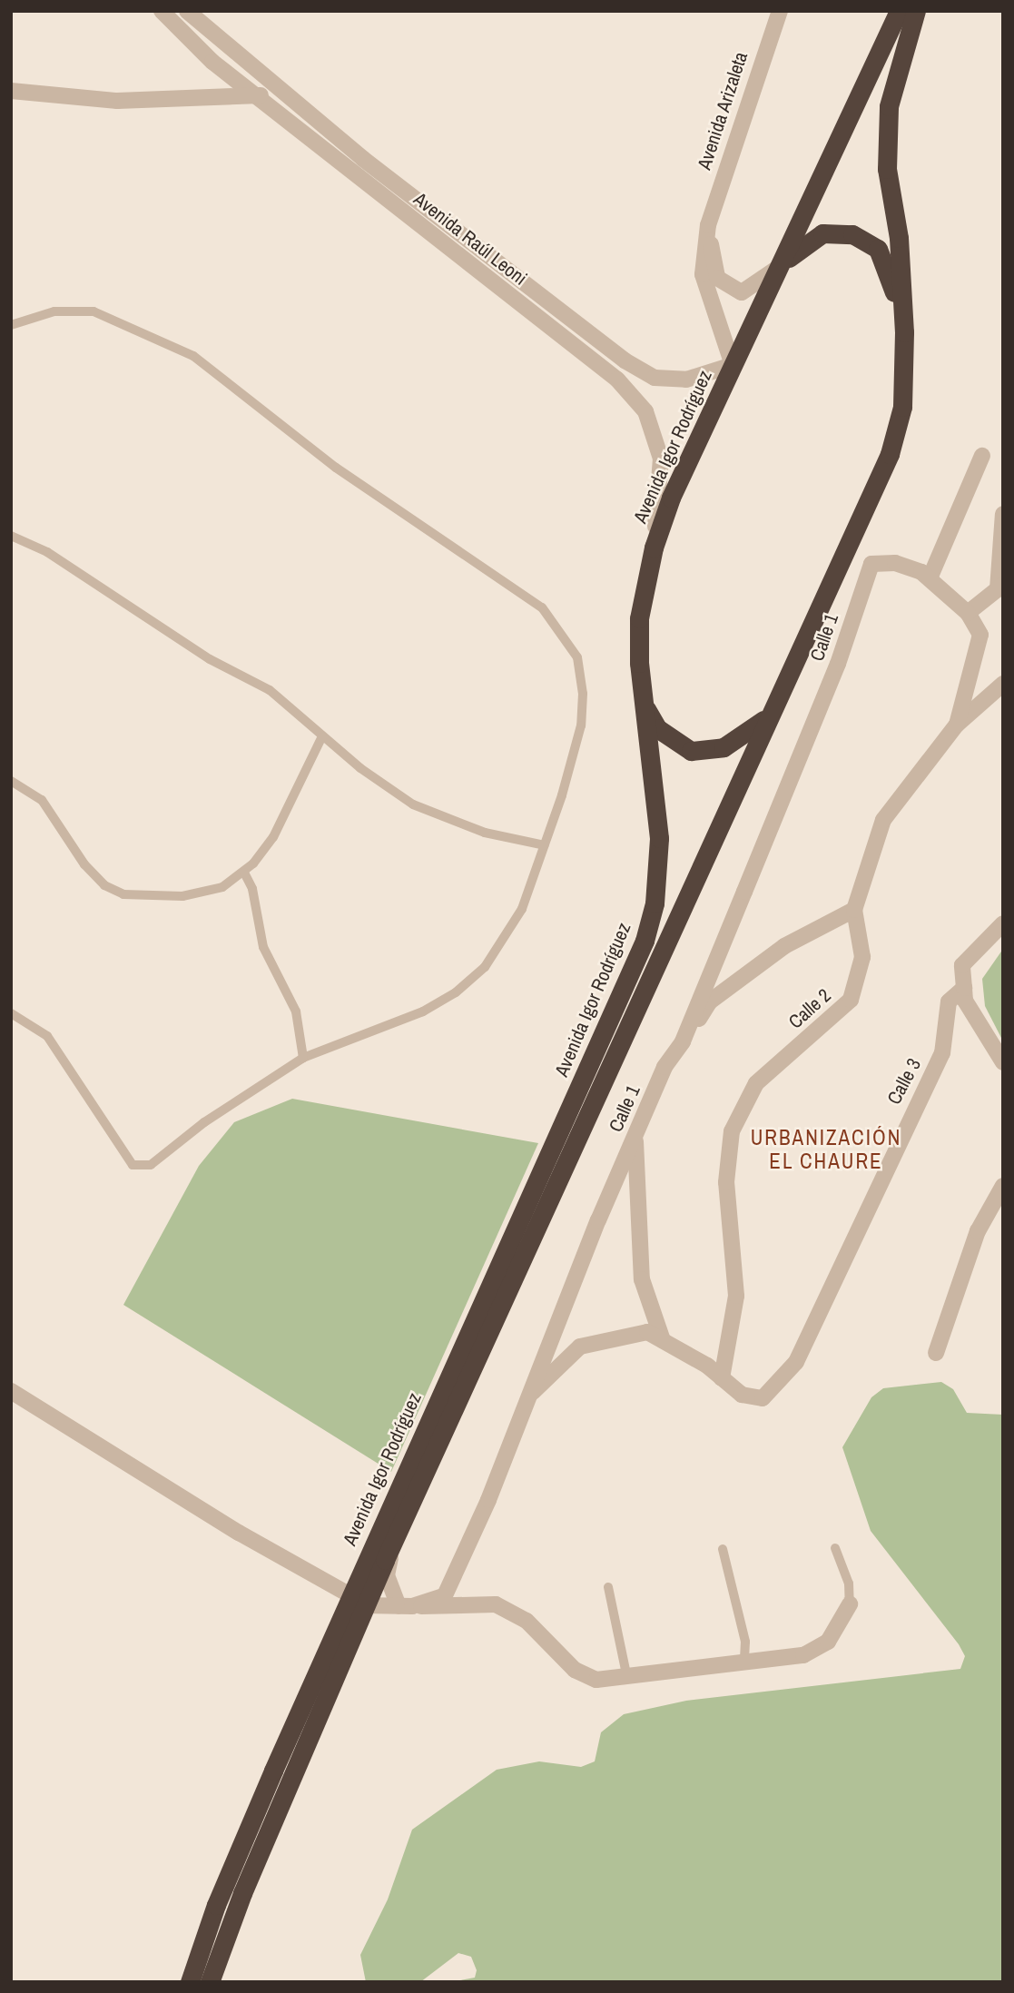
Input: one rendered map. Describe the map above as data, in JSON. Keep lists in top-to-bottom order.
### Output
{
  "streets": {
    "highway": ["Avenida Igor Rodríguez"],
    "street": [
      "Avenida Arizaleta",
      "Avenida Raúl Leoni",
      "Calle 1",
      "Calle 2",
      "Calle 3"
    ]
  },
  "crossings": [
    ["Avenida Arizaleta", "Avenida Raúl Leoni"],
    ["Avenida Arizaleta", "Avenida Igor Rodríguez"],
    ["Avenida Raúl Leoni", "Avenida Igor Rodríguez"],
    ["Avenida Igor Rodríguez", "Calle 1"],
    ["Calle 2", "Calle 3"]
  ],
  "districts": ["URBANIZACIÓN EL CHAURE"]
}
